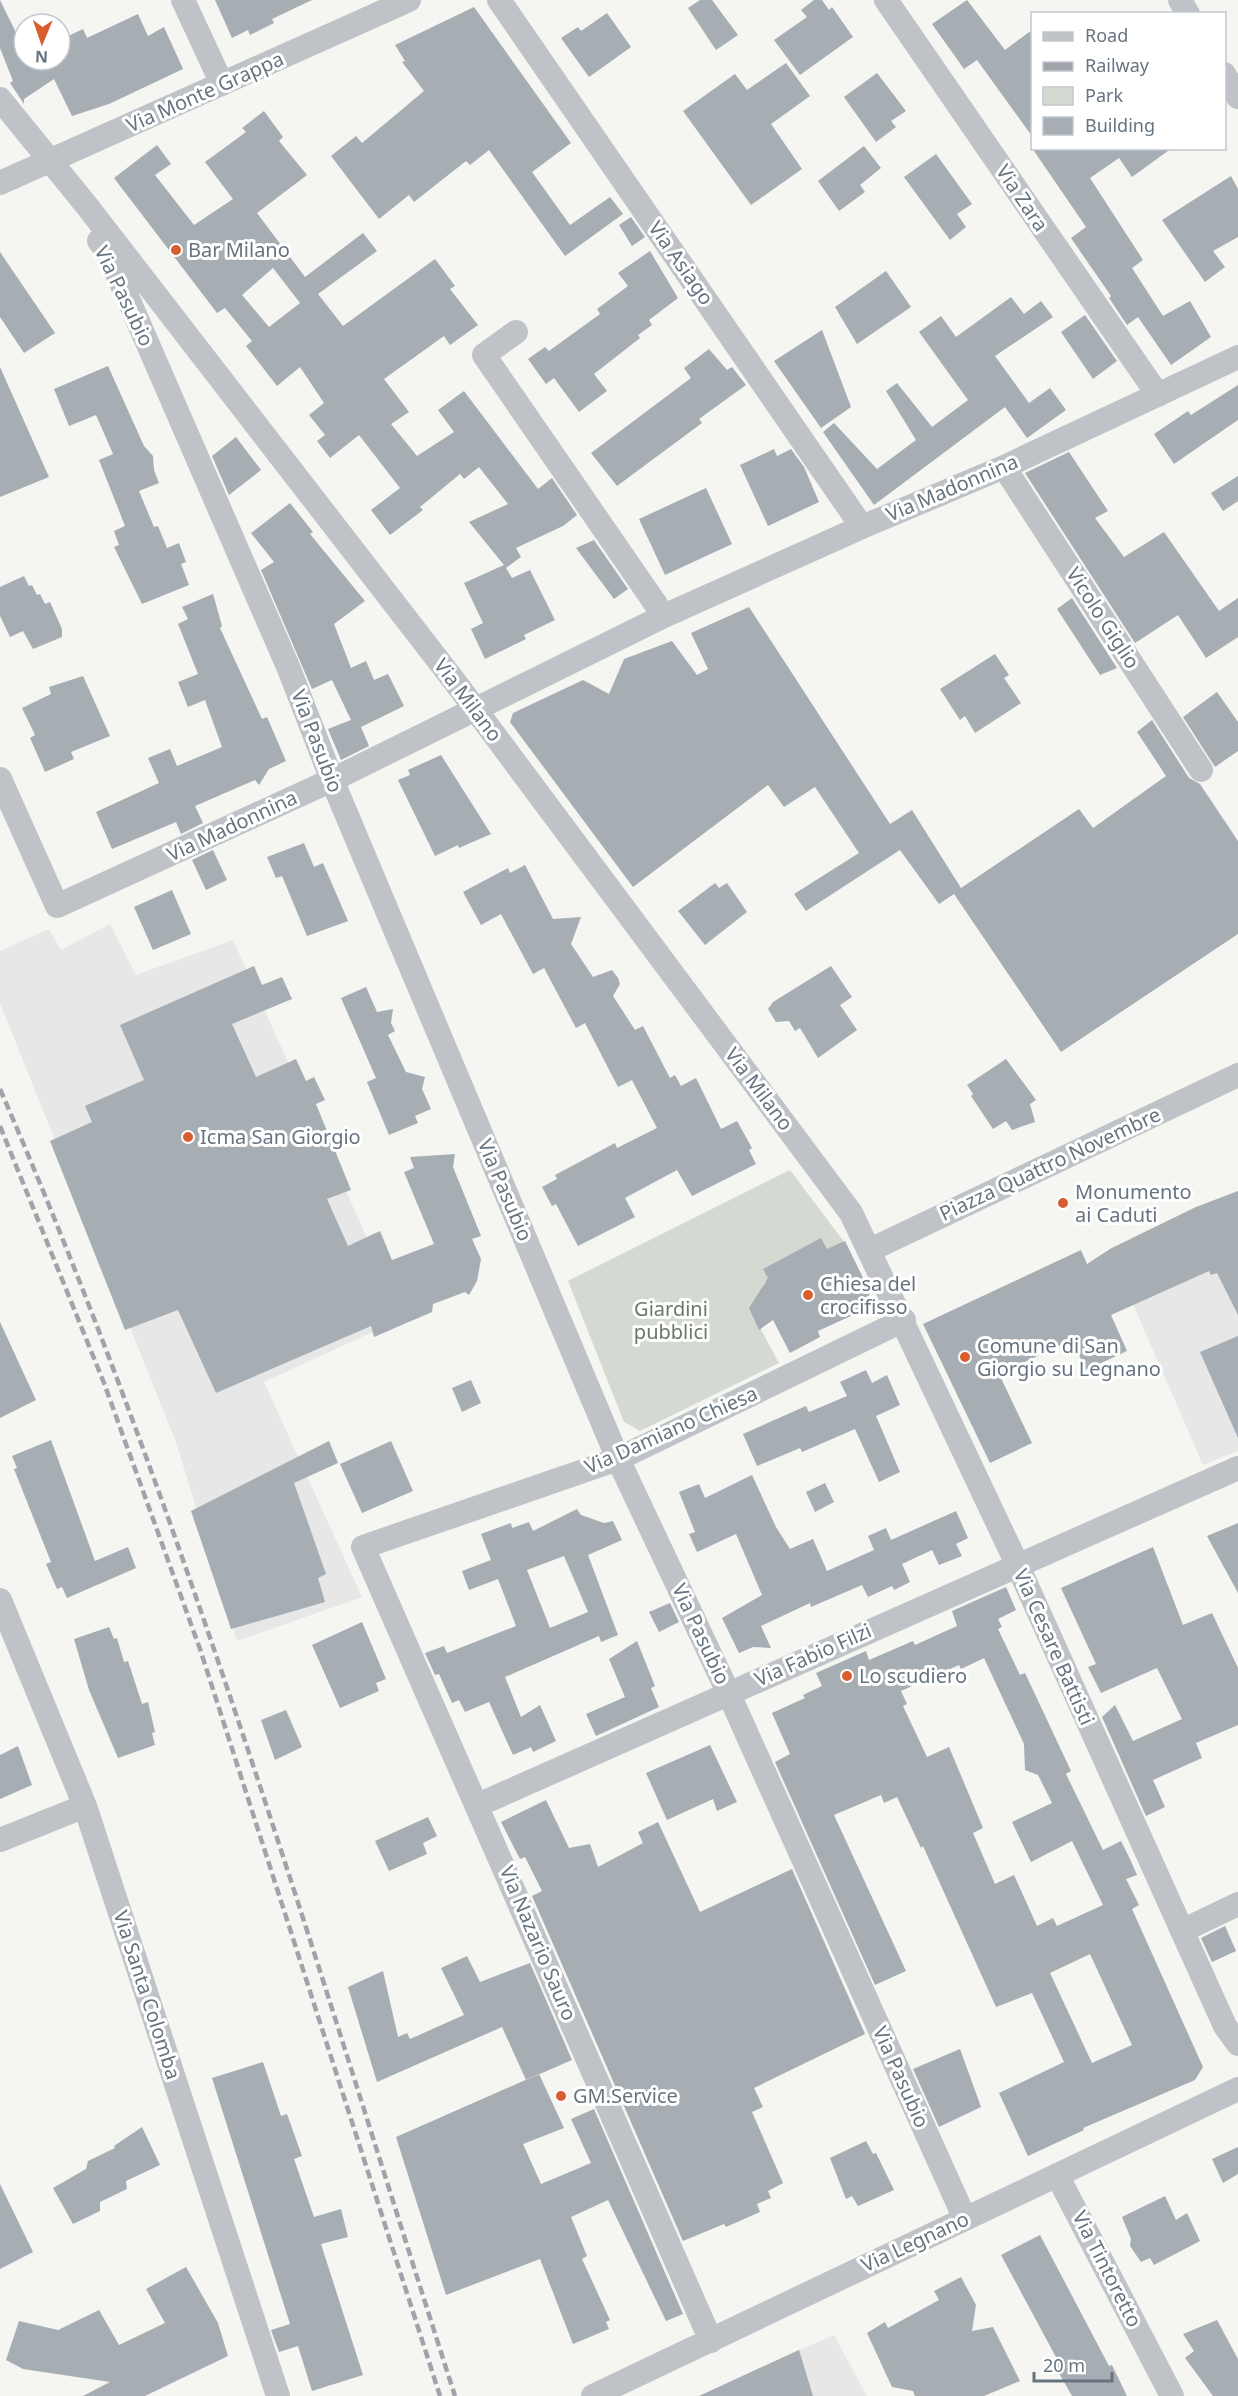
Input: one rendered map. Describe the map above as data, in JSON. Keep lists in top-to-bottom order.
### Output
{
  "streets": {
    "street": [
      "Via Monte Grappa",
      "Via Zara",
      "Via Asiago",
      "Via Pasubio",
      "Via Madonnina",
      "Vicolo Giglio",
      "Via Milano",
      "Piazza Quattro Novembre",
      "Via Damiano Chiesa",
      "Via Cesare Battisti",
      "Via Fabio Filzi",
      "Via Nazario Sauro",
      "Via Santa Colomba",
      "Via Legnano",
      "Via Tintoretto"
    ]
  },
  "crossings": [
    ["Via Monte Grappa", "Via Pasubio"],
    ["Via Monte Grappa", "Via Milano"],
    ["Via Zara", "Via Madonnina"],
    ["Via Asiago", "Via Madonnina"],
    ["Via Pasubio", "Via Madonnina"],
    ["Via Pasubio", "Via Milano"],
    ["Via Pasubio", "Via Damiano Chiesa"],
    ["Via Pasubio", "Via Fabio Filzi"],
    ["Via Pasubio", "Via Legnano"],
    ["Via Madonnina", "Vicolo Giglio"],
    ["Via Madonnina", "Via Milano"],
    ["Via Milano", "Piazza Quattro Novembre"],
    ["Via Milano", "Via Cesare Battisti"],
    ["Piazza Quattro Novembre", "Via Cesare Battisti"],
    ["Via Damiano Chiesa", "Via Cesare Battisti"],
    ["Via Damiano Chiesa", "Via Nazario Sauro"],
    ["Via Cesare Battisti", "Via Fabio Filzi"],
    ["Via Fabio Filzi", "Via Nazario Sauro"],
    ["Via Nazario Sauro", "Via Legnano"],
    ["Via Legnano", "Via Tintoretto"]
  ],
  "parks": ["Giardini pubblici"],
  "places": [
    "Bar Milano",
    "Icma San Giorgio",
    "Monumento ai Caduti",
    "Chiesa del crocifisso",
    "Comune di San Giorgio su Legnano",
    "Lo scudiero",
    "GM.Service"
  ],
  "legend": [
    "Road",
    "Railway",
    "Park",
    "Building"
  ],
  "scale_bar": "20 m",
  "north": "bottom"
}
